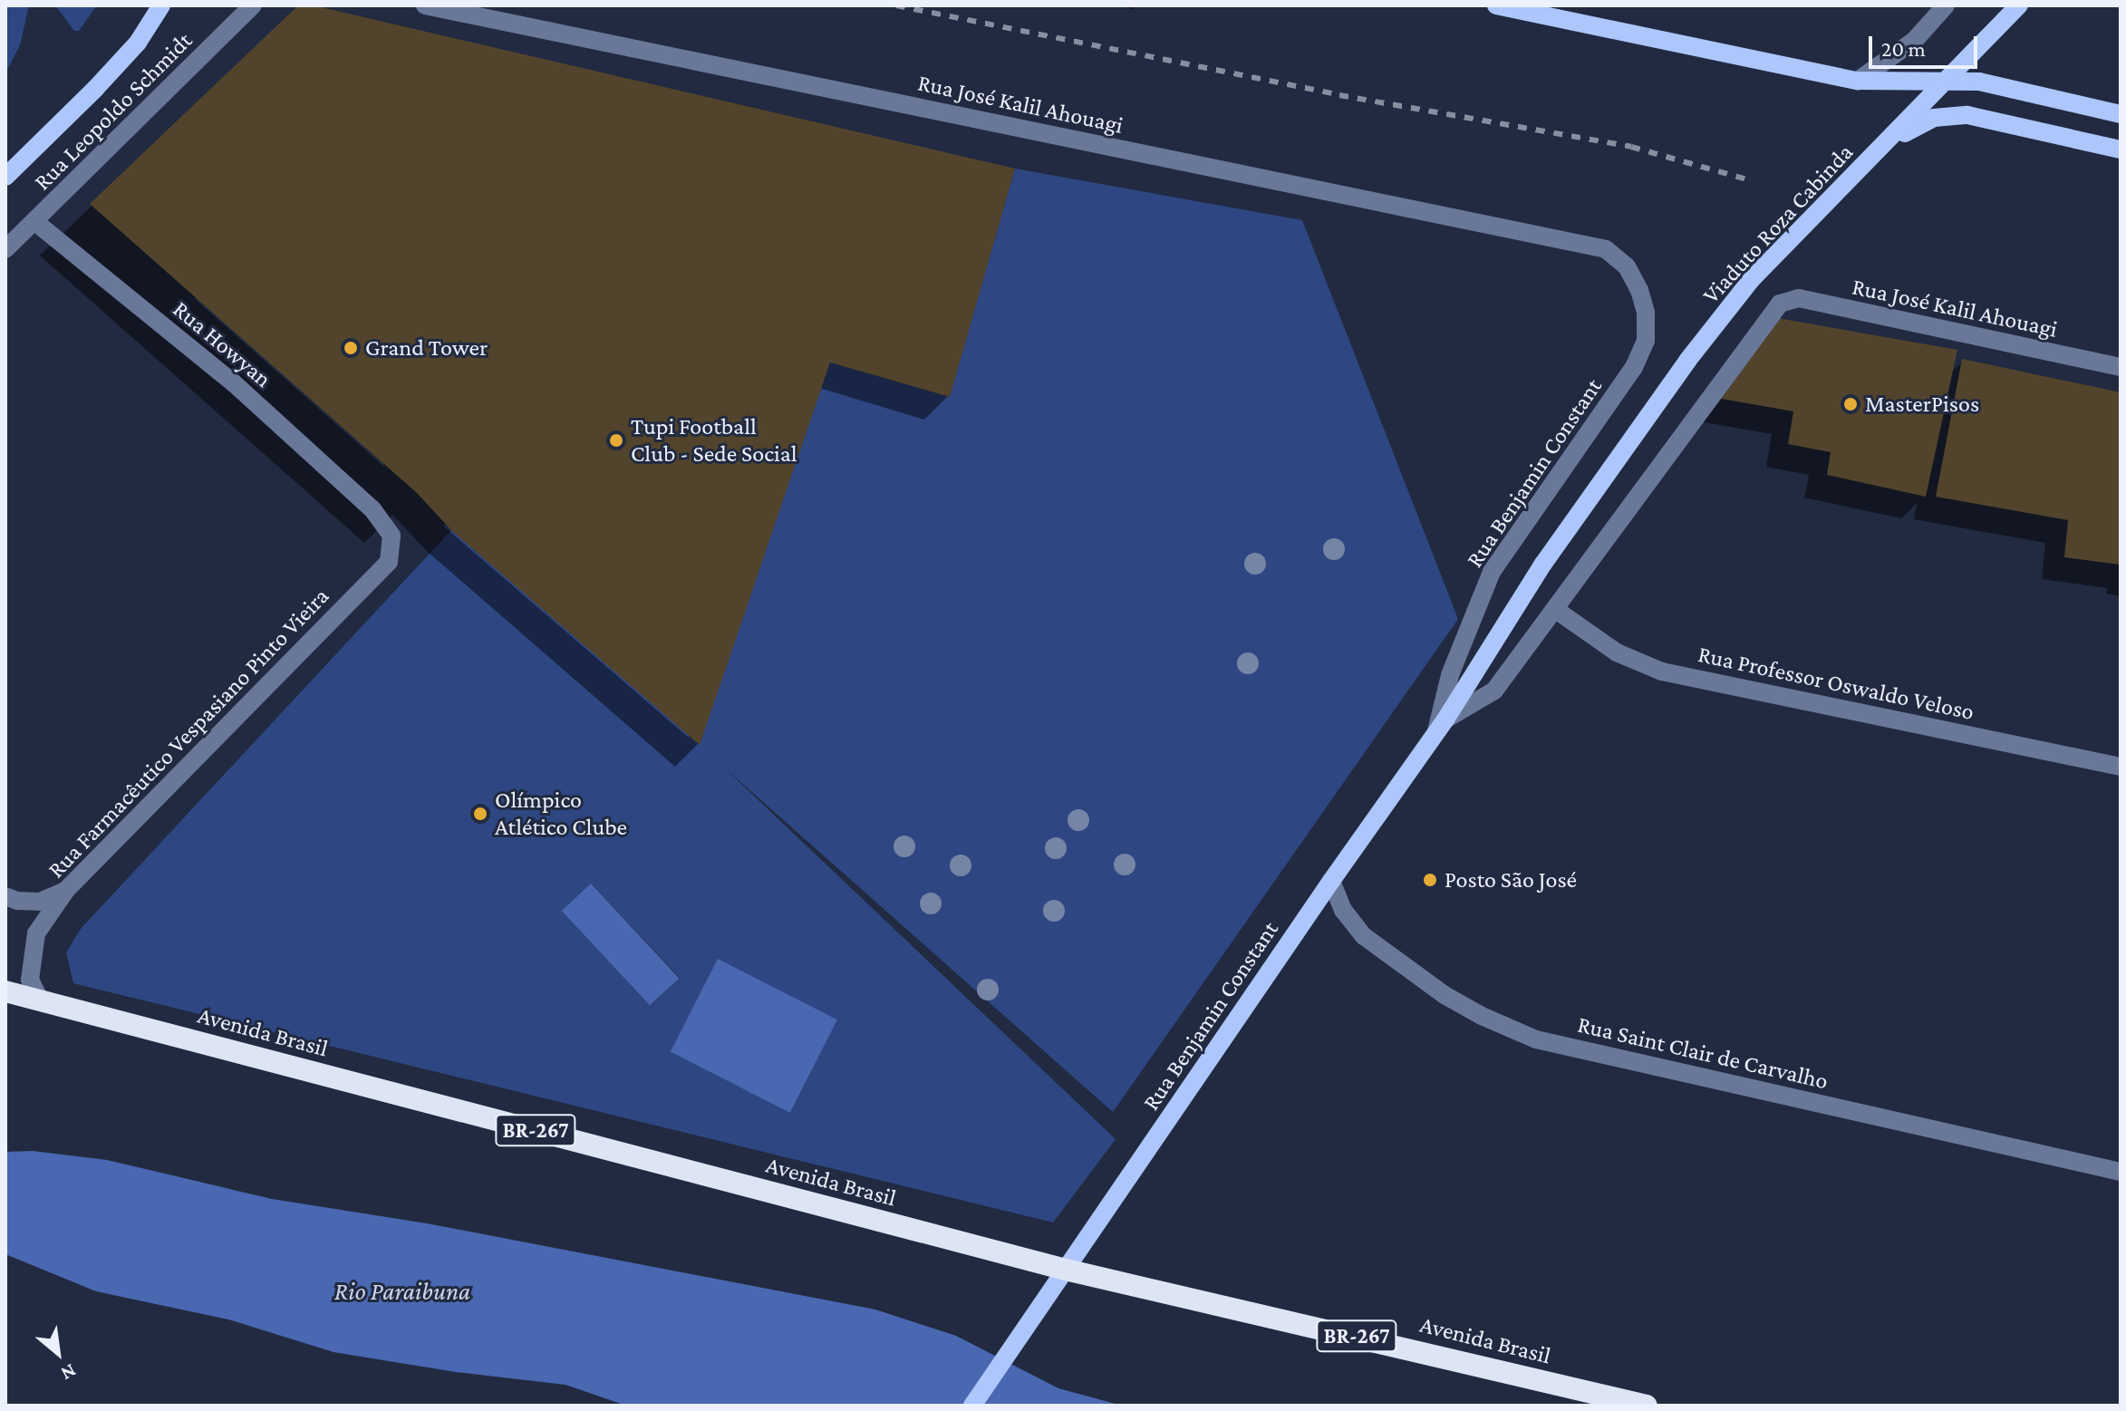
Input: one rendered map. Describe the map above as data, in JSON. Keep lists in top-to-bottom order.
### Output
{
  "streets": {
    "highway": ["Avenida Brasil", "BR-267"],
    "main road": ["Viaduto Roza Cabinda", "Rua Benjamin Constant"],
    "street": [
      "Rua José Kalil Ahouagi",
      "Rua Leopoldo Schmidt",
      "Rua Howyan",
      "Rua Professor Oswaldo Veloso",
      "Rua Farmacêutico Vespasiano Pinto Vieira",
      "Rua Saint Clair de Carvalho"
    ]
  },
  "crossings": [
    ["Rua José Kalil Ahouagi", "Rua Benjamin Constant"],
    ["Rua Leopoldo Schmidt", "Rua Howyan"],
    ["Viaduto Roza Cabinda", "Rua Benjamin Constant"],
    ["Rua Howyan", "Rua Farmacêutico Vespasiano Pinto Vieira"],
    ["Rua Benjamin Constant", "Rua Professor Oswaldo Veloso"],
    ["Rua Benjamin Constant", "Avenida Brasil"],
    ["Rua Benjamin Constant", "Rua Saint Clair de Carvalho"],
    ["Rua Farmacêutico Vespasiano Pinto Vieira", "Avenida Brasil"]
  ],
  "water": ["Rio Paraibuna"],
  "places": [
    "Grand Tower",
    "MasterPisos",
    "Tupi Football Club - Sede Social",
    "Olímpico Atlético Clube",
    "Posto São José"
  ],
  "scale_bar": "20 m",
  "north": "bottom right"
}
